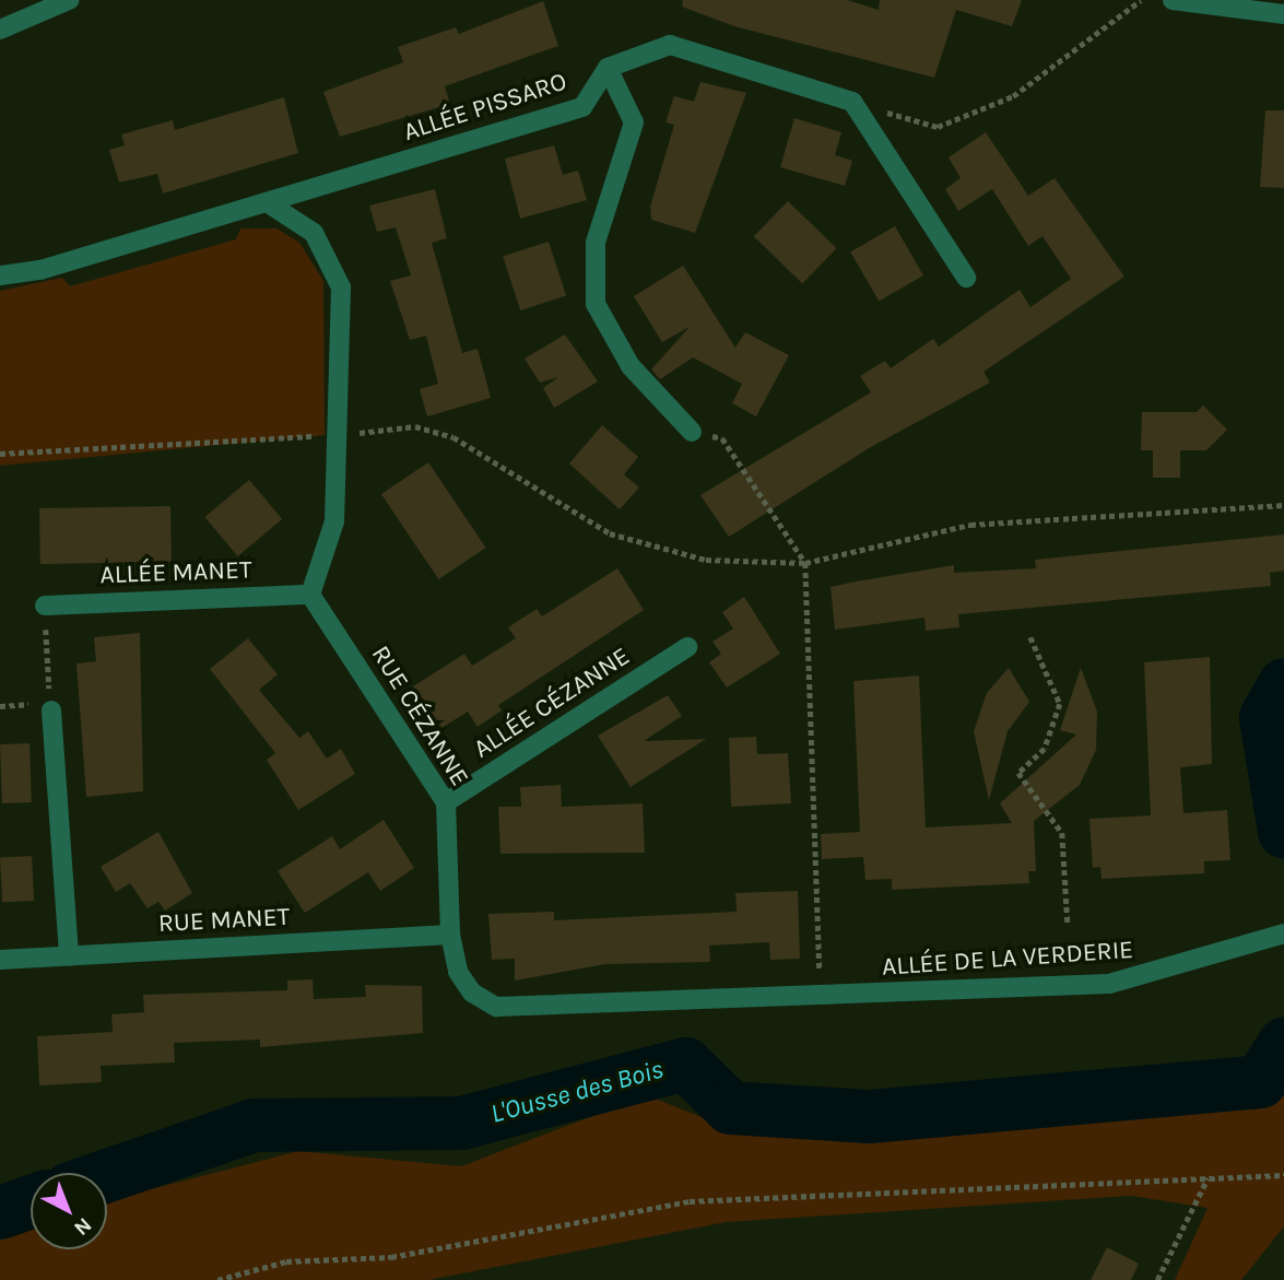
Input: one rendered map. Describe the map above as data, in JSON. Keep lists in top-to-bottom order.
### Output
{
  "streets": {
    "street": [
      "ALLÉE PISSARO",
      "ALLÉE MANET",
      "ALLÉE CÉZANNE",
      "RUE CÉZANNE",
      "RUE MANET",
      "ALLÉE DE LA VERDERIE"
    ]
  },
  "crossings": [
    ["ALLÉE MANET", "RUE CÉZANNE"],
    ["ALLÉE CÉZANNE", "RUE CÉZANNE"],
    ["RUE CÉZANNE", "RUE MANET"],
    ["RUE CÉZANNE", "ALLÉE DE LA VERDERIE"]
  ],
  "water": ["L'Ousse des Bois"],
  "north": "bottom right"
}
